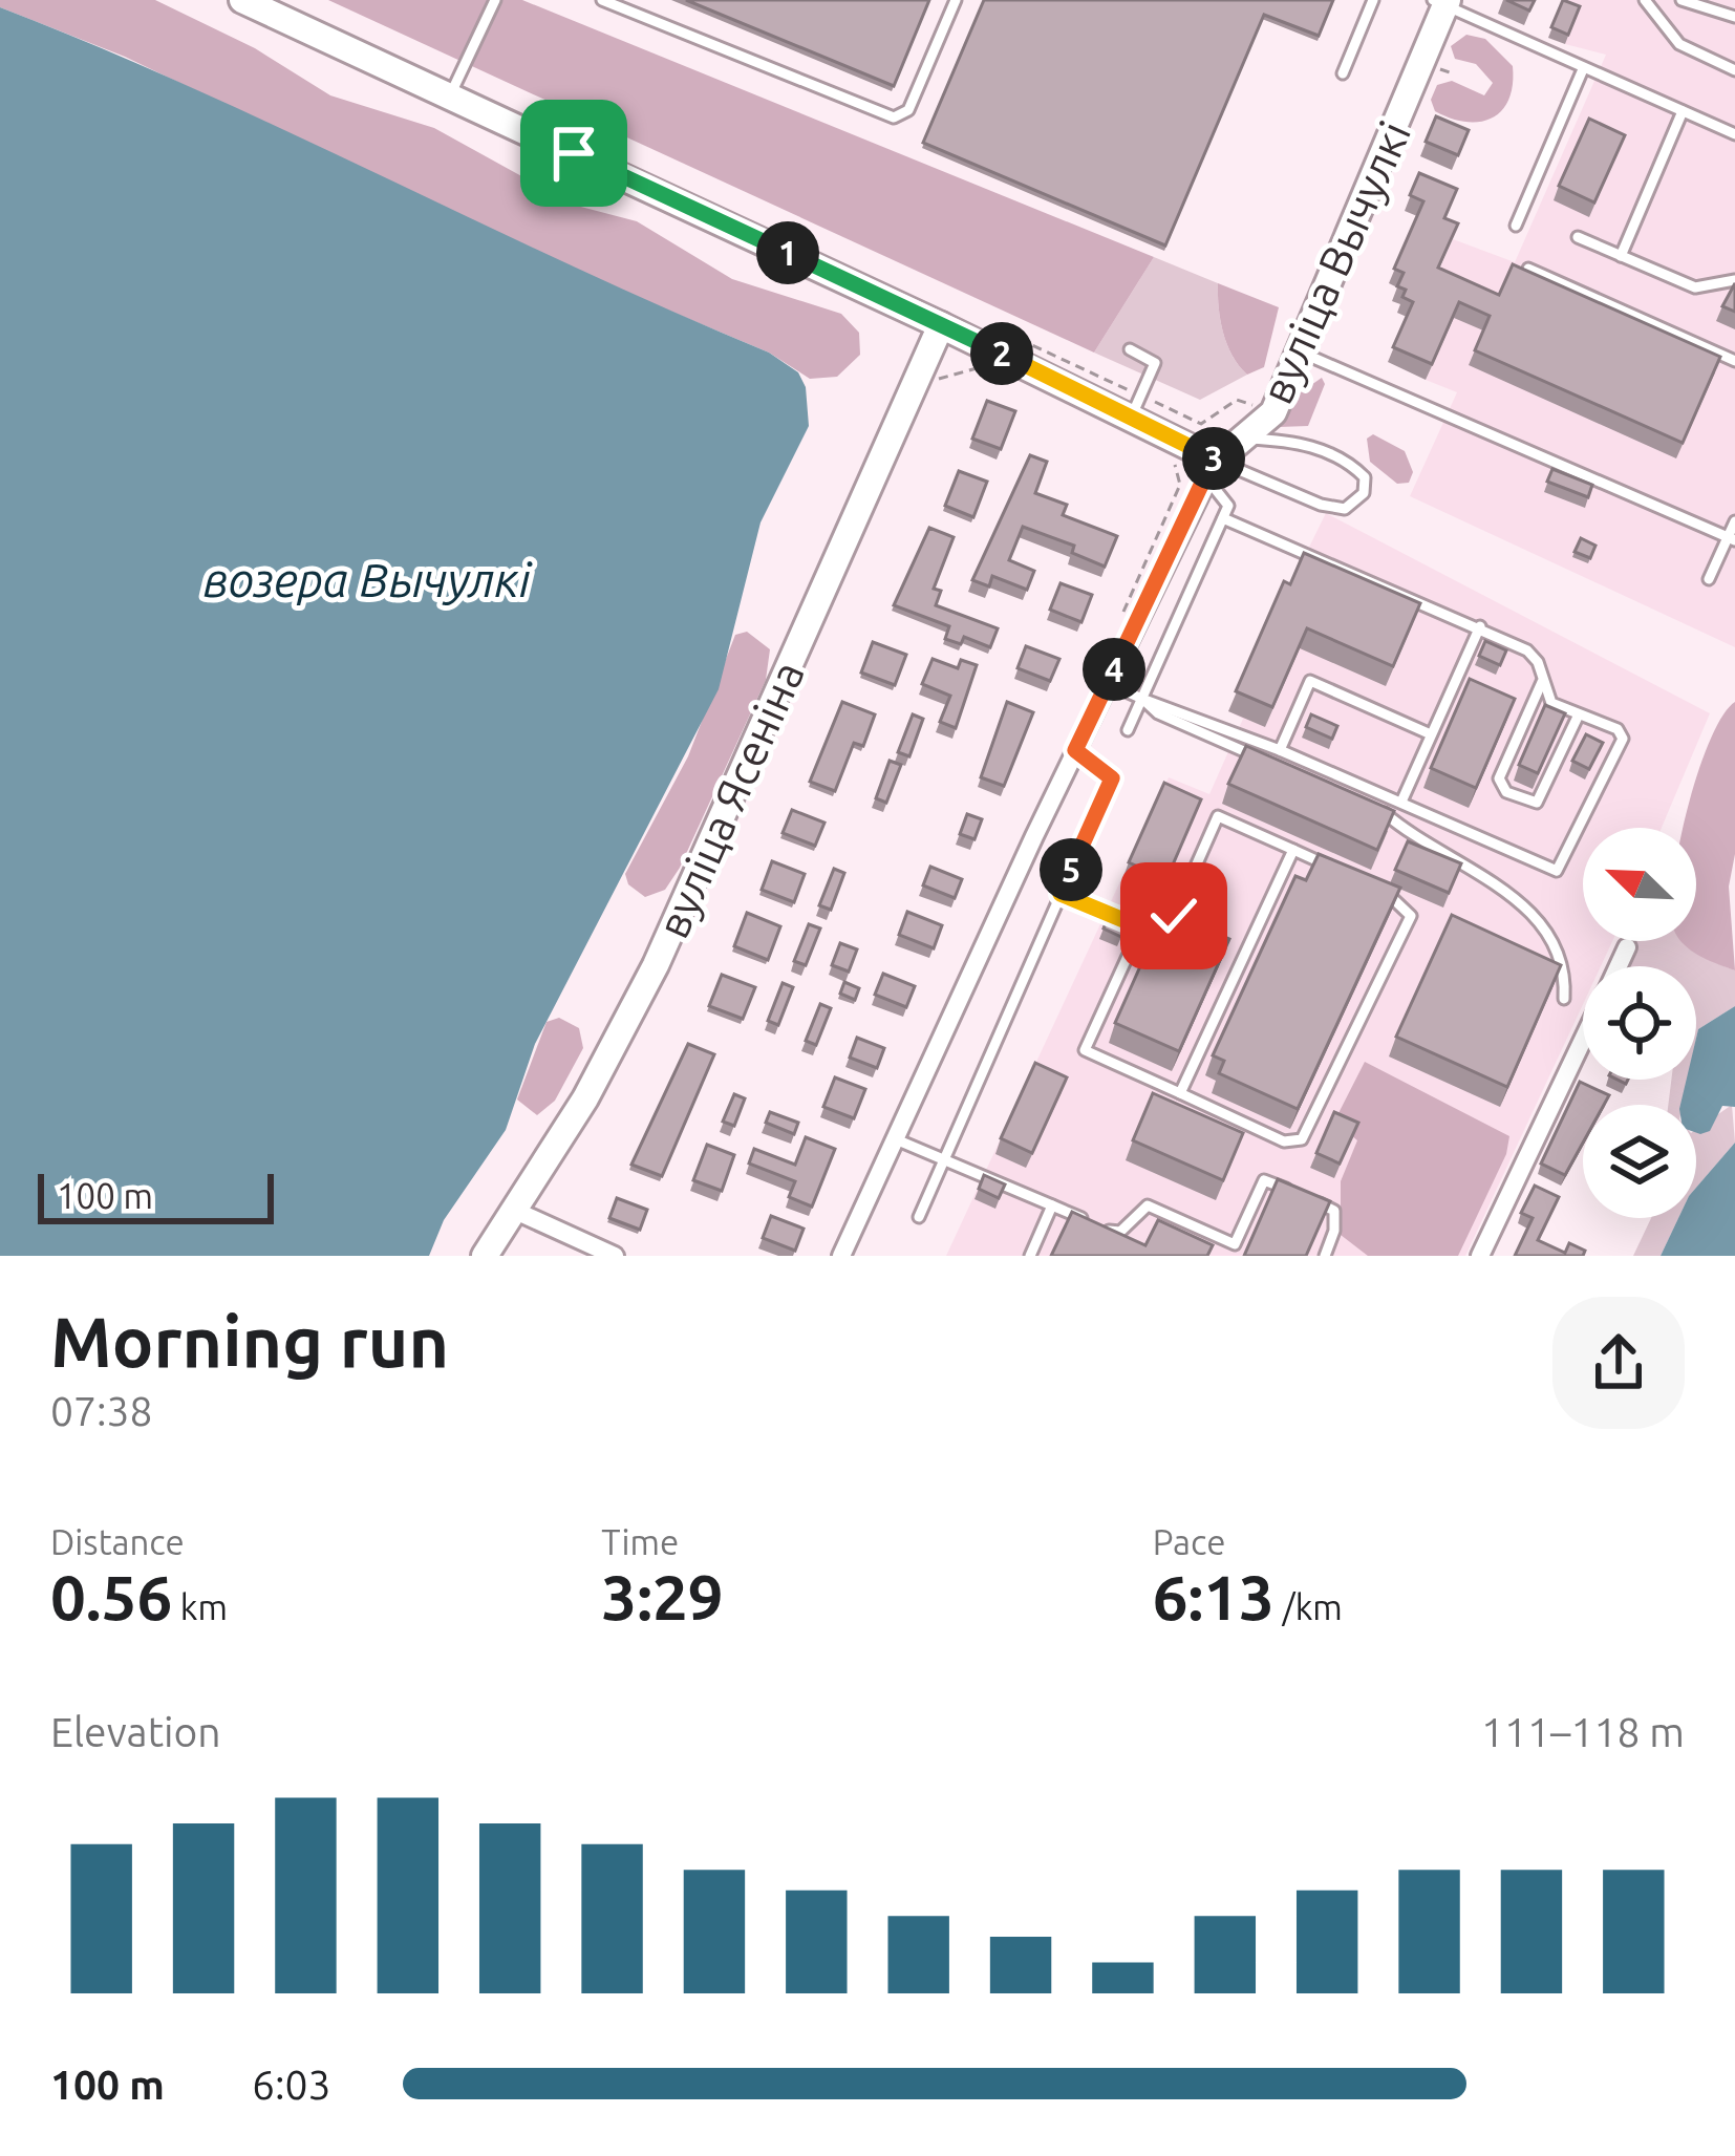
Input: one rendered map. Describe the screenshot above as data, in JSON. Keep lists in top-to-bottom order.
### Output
{
  "streets": {
    "street": ["вуліца Вычулкі", "вуліца Ясеніна"]
  },
  "water": ["возера Вычулкі"],
  "scale_bar": "100 m",
  "north": "top left",
  "page": {
    "pins": [
      "1",
      "2",
      "3",
      "4",
      "5"
    ],
    "scale": "100 m",
    "heading": ["Morning run", "07:38"],
    "stats": [
      ["Distance", "0.56 km"],
      ["Time", "3:29"],
      ["Pace", "6:13 /km"]
    ],
    "chart": ["Elevation", "111–118 m"],
    "list": [
      {
        "name": "100 m",
        "note": "6:03"
      }
    ]
  }
}
